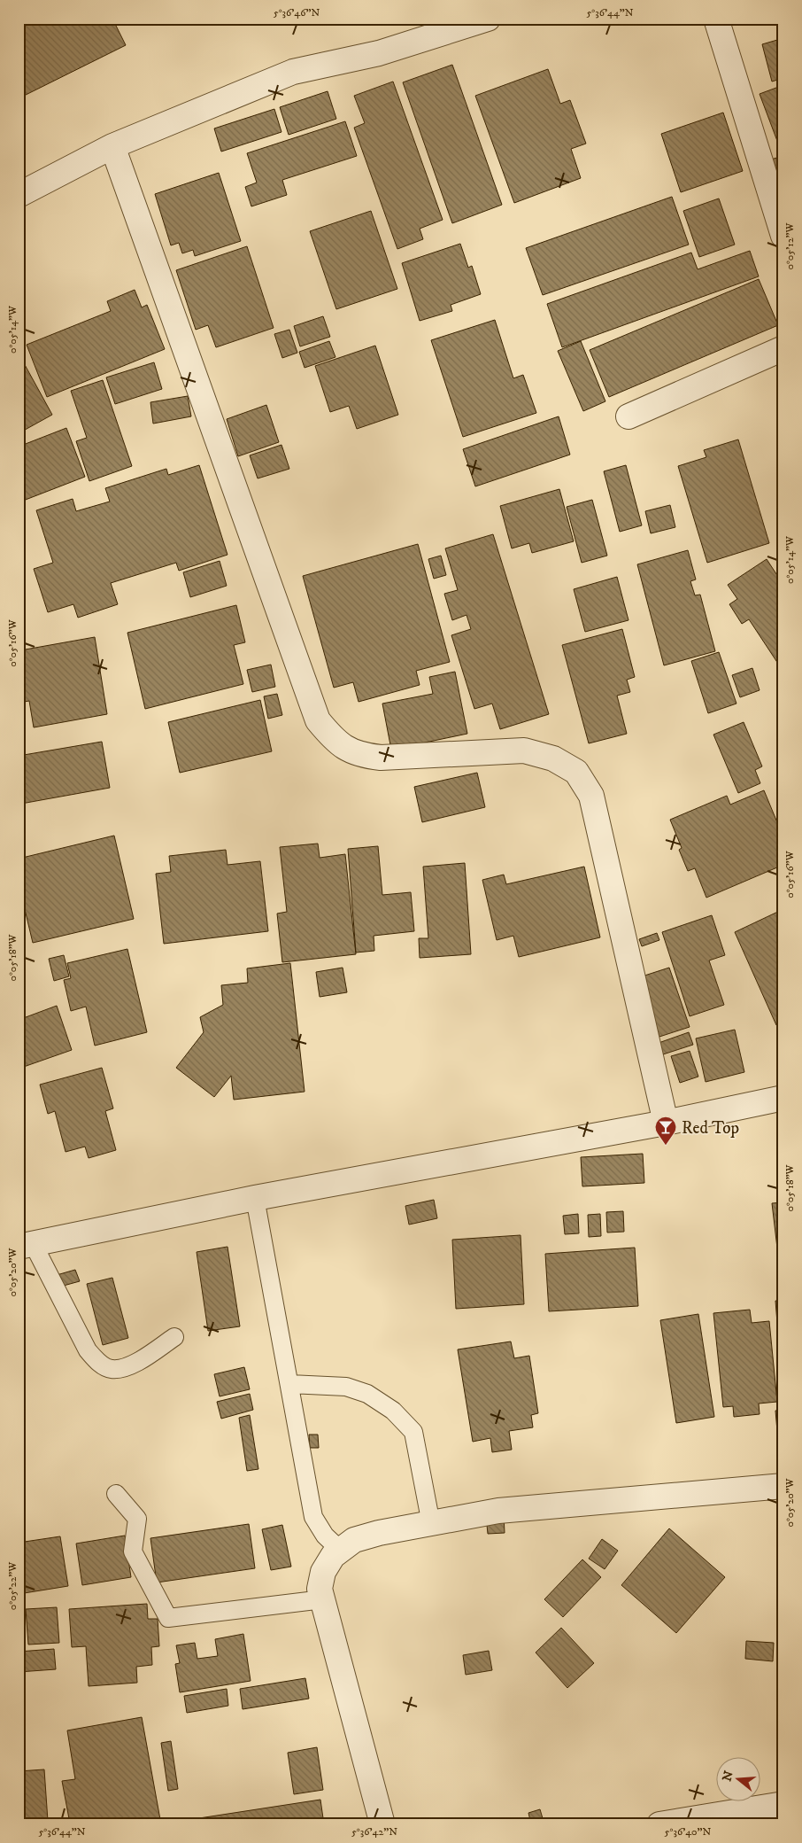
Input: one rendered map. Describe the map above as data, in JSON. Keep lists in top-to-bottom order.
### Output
{
  "places": {
    "bar": ["Red Top"]
  },
  "north": "left",
  "coordinates": [
    "5°36'46\"N",
    "5°36'44\"N",
    "0°05'12\"W",
    "0°05'14\"W",
    "0°05'16\"W",
    "0°05'18\"W",
    "0°05'20\"W",
    "0°05'22\"W",
    "5°36'42\"N",
    "5°36'40\"N"
  ]
}
